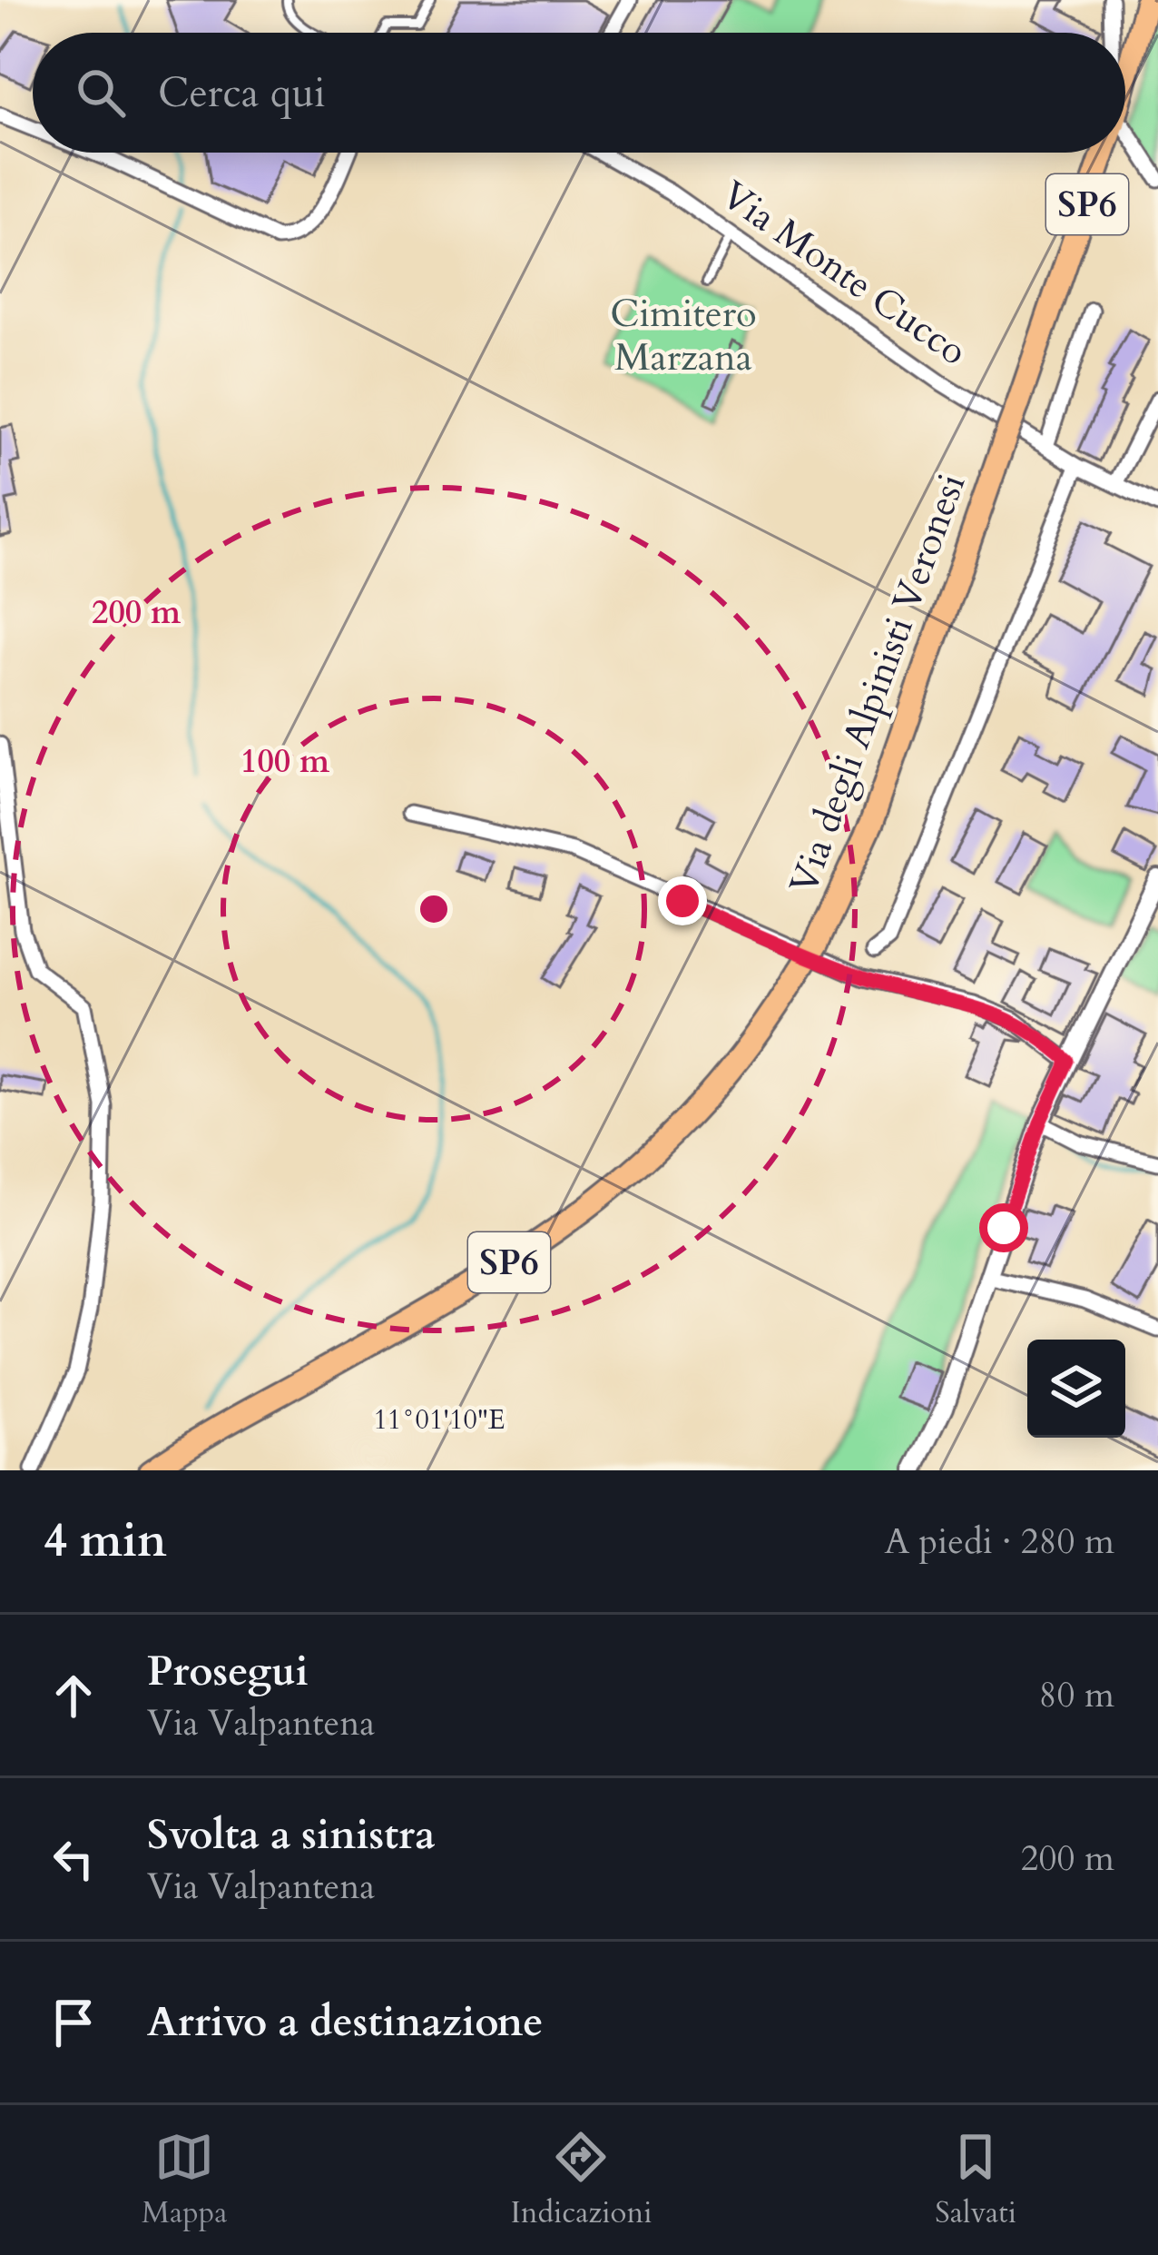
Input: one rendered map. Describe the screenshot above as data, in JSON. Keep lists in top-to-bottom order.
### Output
{
  "streets": {
    "highway": ["SP6", "Via degli Alpinisti Veronesi"],
    "street": ["Via Monte Cucco"]
  },
  "parks": ["Cimitero Marzana"],
  "page": {
    "search": "Cerca qui",
    "heading": ["4 min", "A piedi · 280 m"],
    "list": [
      ["Prosegui", "Via Valpantena", "80 m"],
      ["Svolta a sinistra", "Via Valpantena", "200 m"],
      "Arrivo a destinazione"
    ],
    "nav": ["Mappa", "Indicazioni", "Salvati"]
  },
  "coordinates": ["11°01'10\"E"],
  "rings": ["200 m", "100 m"]
}
